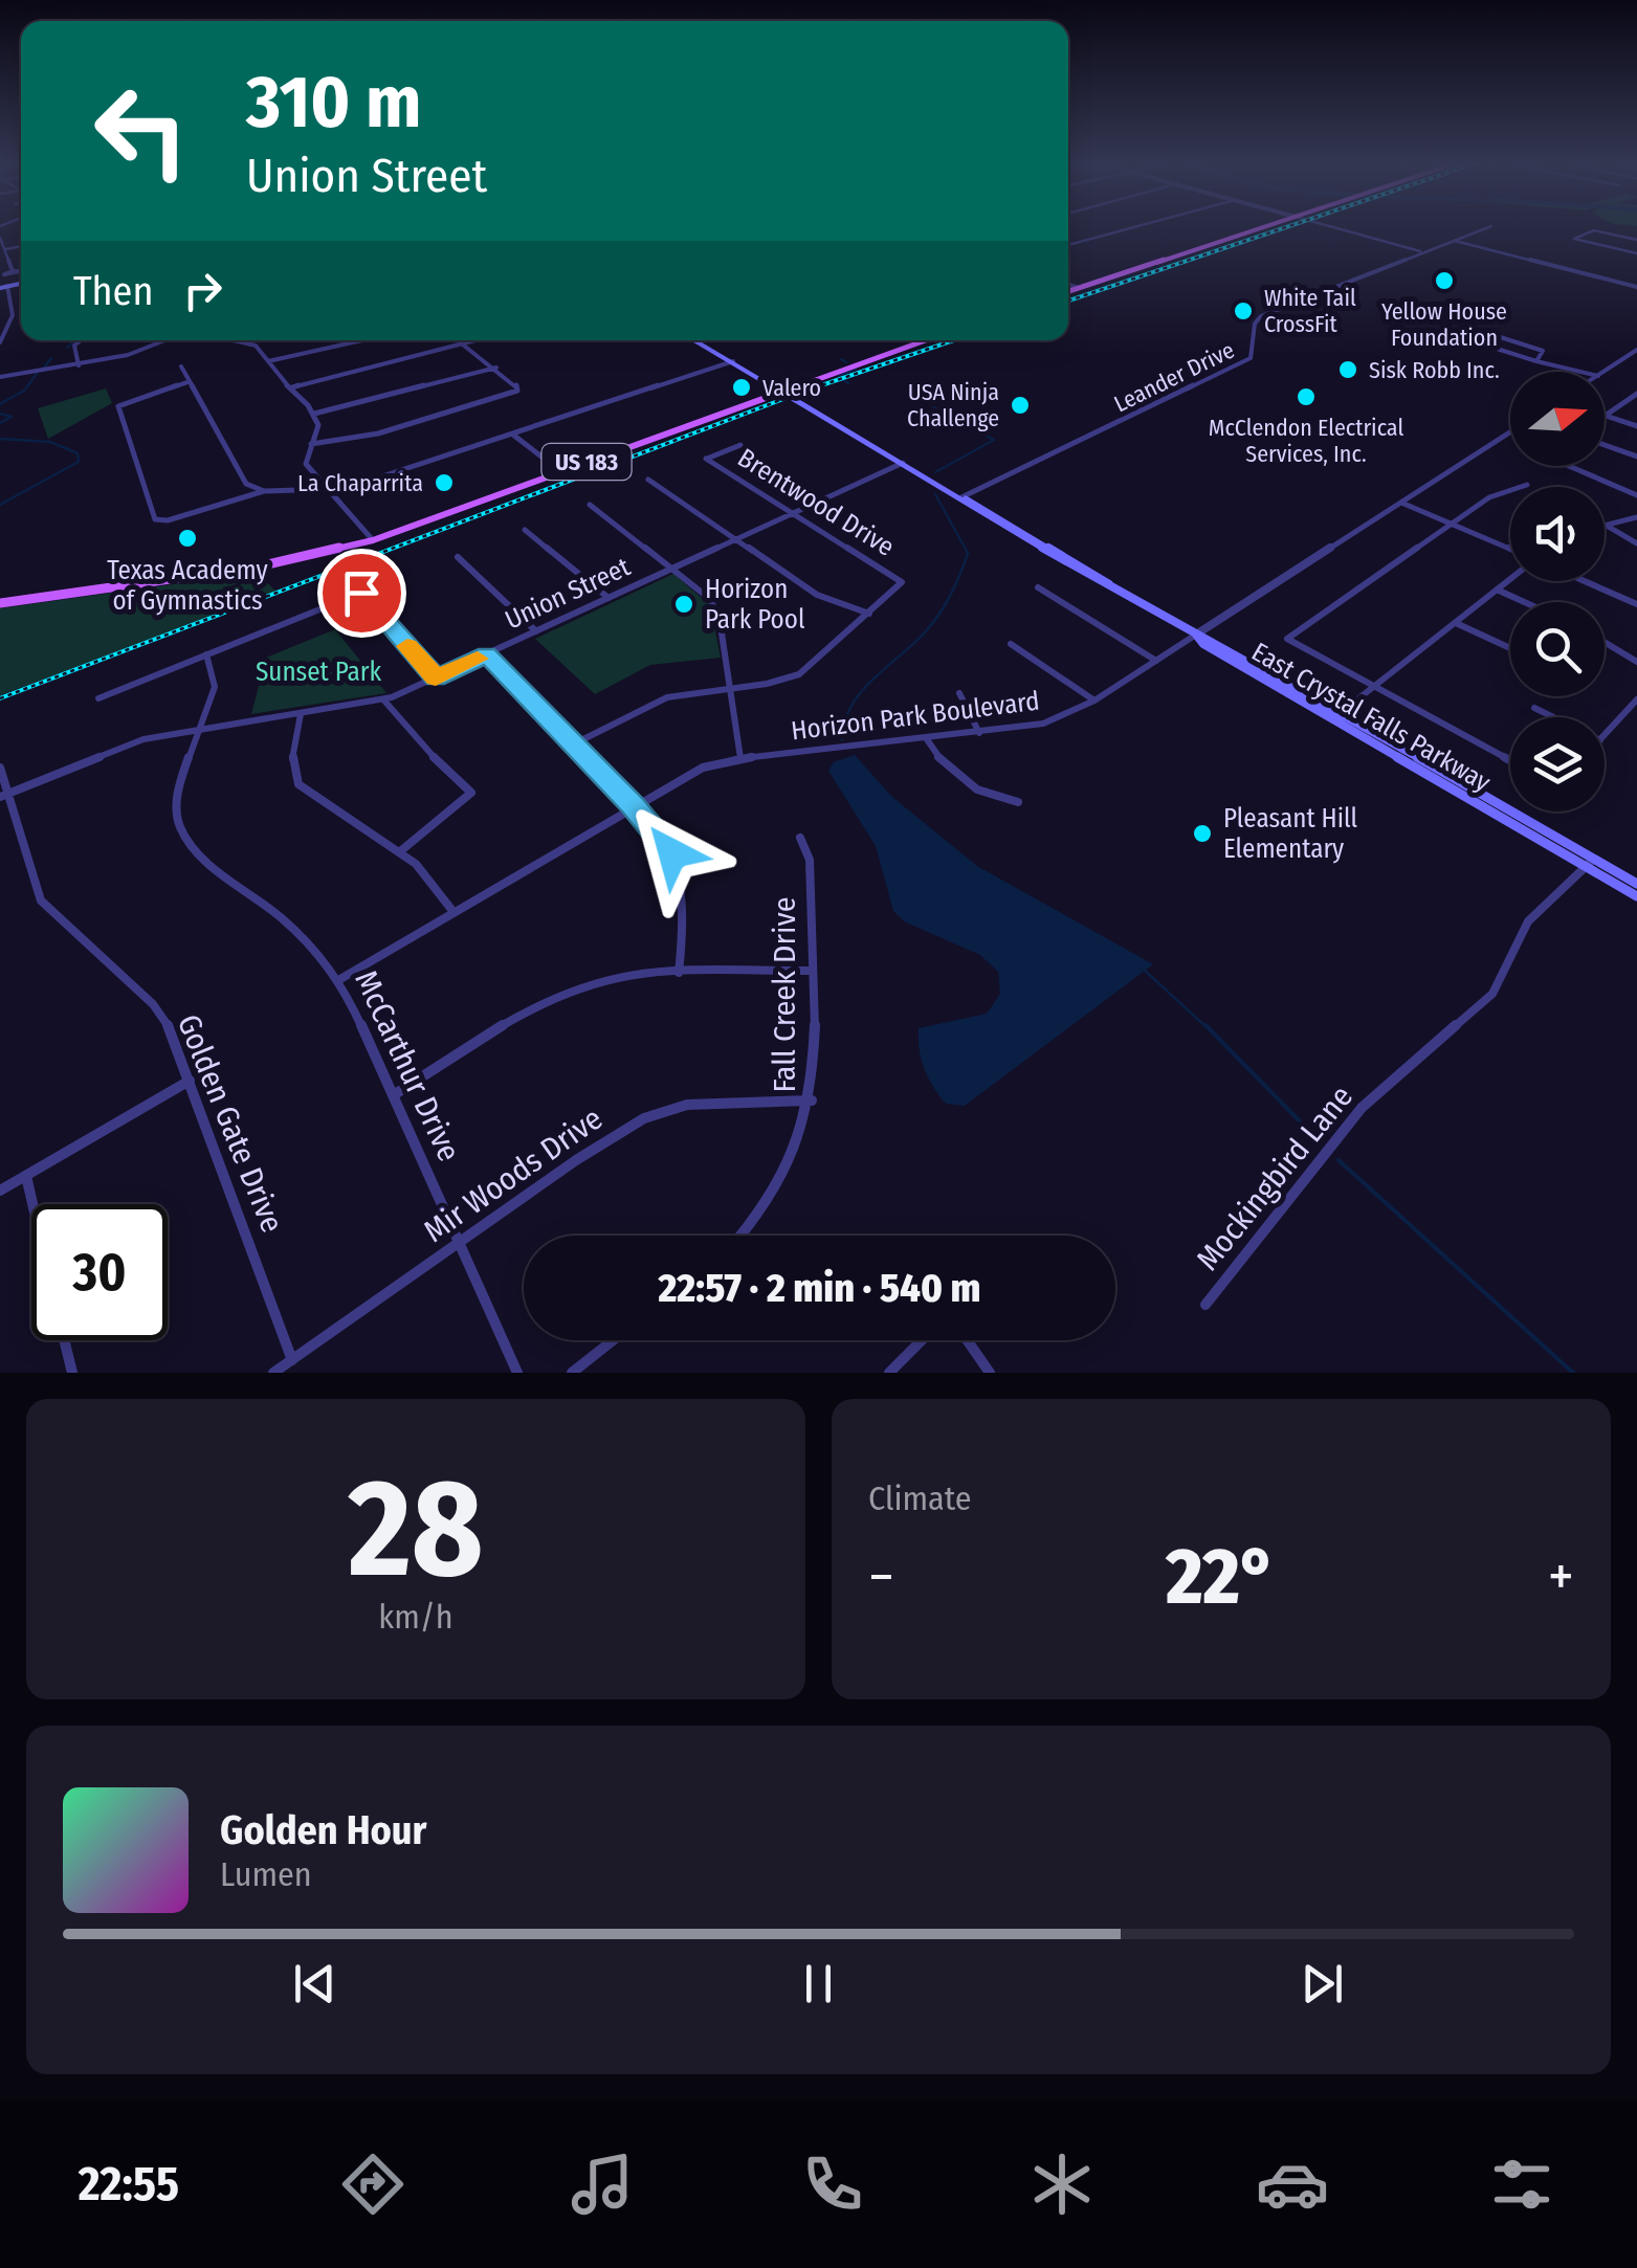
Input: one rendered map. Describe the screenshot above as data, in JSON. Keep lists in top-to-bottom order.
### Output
{
  "streets": {
    "main road": ["US 183", "East Crystal Falls Parkway"],
    "street": [
      "Leander Drive",
      "Brentwood Drive",
      "Union Street",
      "Horizon Park Boulevard",
      "Fall Creek Drive",
      "McCarthur Drive",
      "Golden Gate Drive",
      "Mir Woods Drive",
      "Mockingbird Lane"
    ]
  },
  "crossings": [
    ["Leander Drive", "East Crystal Falls Parkway"],
    ["US 183", "East Crystal Falls Parkway"],
    ["Brentwood Drive", "Union Street"],
    ["Union Street", "East Crystal Falls Parkway"],
    ["Union Street", "McCarthur Drive"],
    ["Union Street", "Golden Gate Drive"],
    ["Horizon Park Boulevard", "East Crystal Falls Parkway"],
    ["Horizon Park Boulevard", "McCarthur Drive"],
    ["East Crystal Falls Parkway", "Mockingbird Lane"],
    ["Fall Creek Drive", "Mir Woods Drive"],
    ["McCarthur Drive", "Mir Woods Drive"],
    ["Golden Gate Drive", "Mir Woods Drive"]
  ],
  "parks": ["Sunset Park"],
  "places": [
    "Yellow House Foundation",
    "White Tail CrossFit",
    "Sisk Robb Inc.",
    "Valero",
    "McClendon Electrical Services, Inc.",
    "USA Ninja Challenge",
    "La Chaparrita",
    "Texas Academy of Gymnastics",
    "Horizon Park Pool",
    "Pleasant Hill Elementary"
  ],
  "north": "right",
  "page": {
    "turn": ["310 m", "Union Street"],
    "then": "Then",
    "limit": "30",
    "trip": "22:57 · 2 min · 540 m",
    "tile": [
      ["28", "km/h"],
      "Climate"
    ],
    "heat": ["−", "22°", "+"],
    "song": ["Golden Hour", "Lumen"],
    "tabs": "22:55"
  }
}
